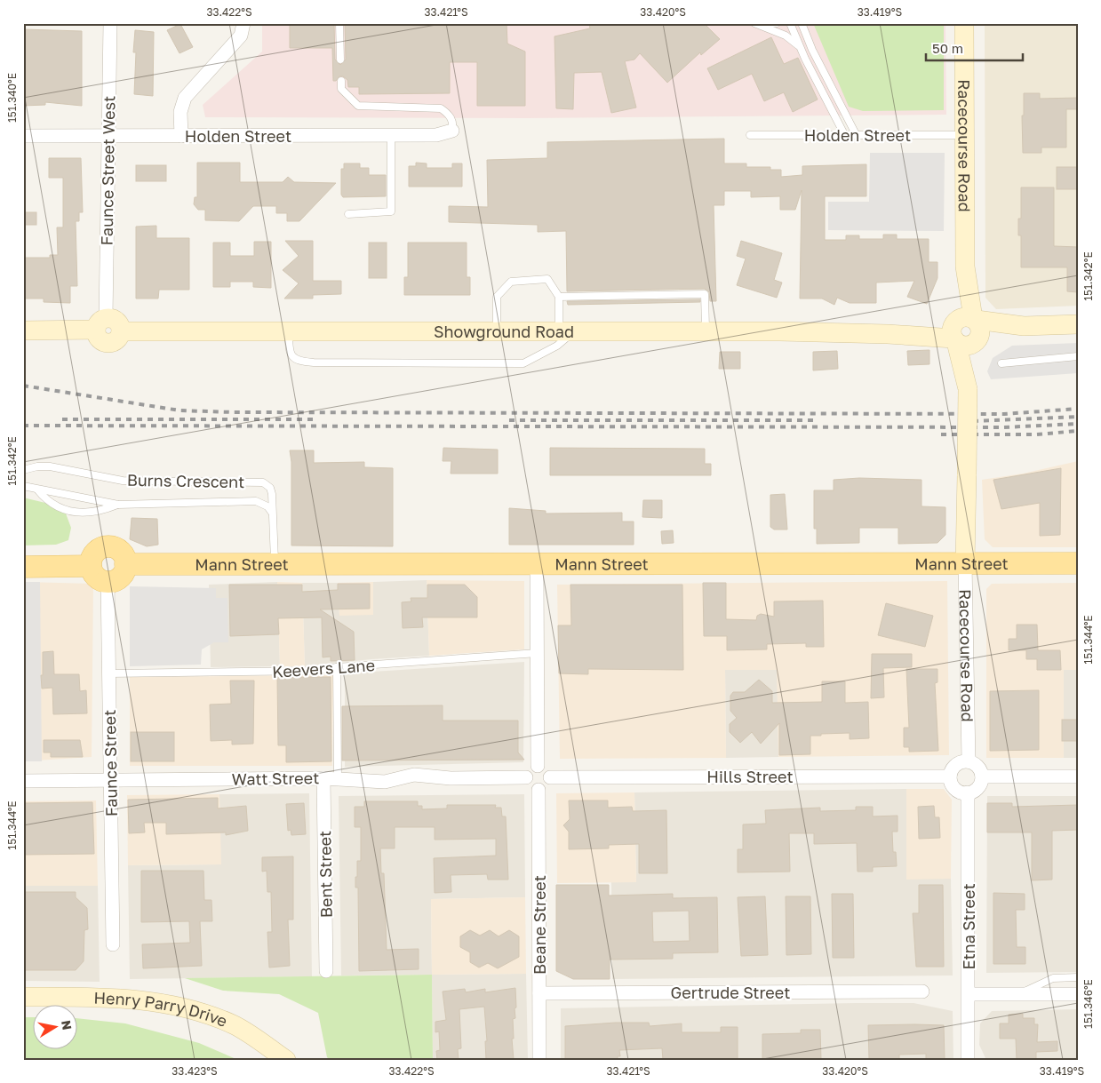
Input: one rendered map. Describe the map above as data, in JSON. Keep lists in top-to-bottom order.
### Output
{
  "streets": {
    "main road": ["Mann Street"],
    "street": [
      "Holden Street",
      "Racecourse Road",
      "Faunce Street West",
      "Showground Road",
      "Faunce Street",
      "Hills Street",
      "Watt Street",
      "Bent Street",
      "Beane Street",
      "Etna Street",
      "Gertrude Street",
      "Henry Parry Drive"
    ],
    "lane": ["Burns Crescent", "Keevers Lane"]
  },
  "crossings": [
    ["Holden Street", "Racecourse Road"],
    ["Holden Street", "Faunce Street West"],
    ["Racecourse Road", "Showground Road"],
    ["Racecourse Road", "Mann Street"],
    ["Racecourse Road", "Hills Street"],
    ["Racecourse Road", "Etna Street"],
    ["Faunce Street West", "Showground Road"],
    ["Burns Crescent", "Mann Street"],
    ["Mann Street", "Faunce Street"],
    ["Keevers Lane", "Faunce Street"],
    ["Faunce Street", "Watt Street"],
    ["Hills Street", "Watt Street"],
    ["Hills Street", "Beane Street"],
    ["Hills Street", "Etna Street"],
    ["Watt Street", "Bent Street"],
    ["Watt Street", "Beane Street"],
    ["Beane Street", "Gertrude Street"]
  ],
  "scale_bar": "50 m",
  "north": "right",
  "coordinates": [
    "33.422°S",
    "33.421°S",
    "33.420°S",
    "33.419°S",
    "151.340°E",
    "151.342°E",
    "151.344°E",
    "151.346°E",
    "33.423°S"
  ]
}
